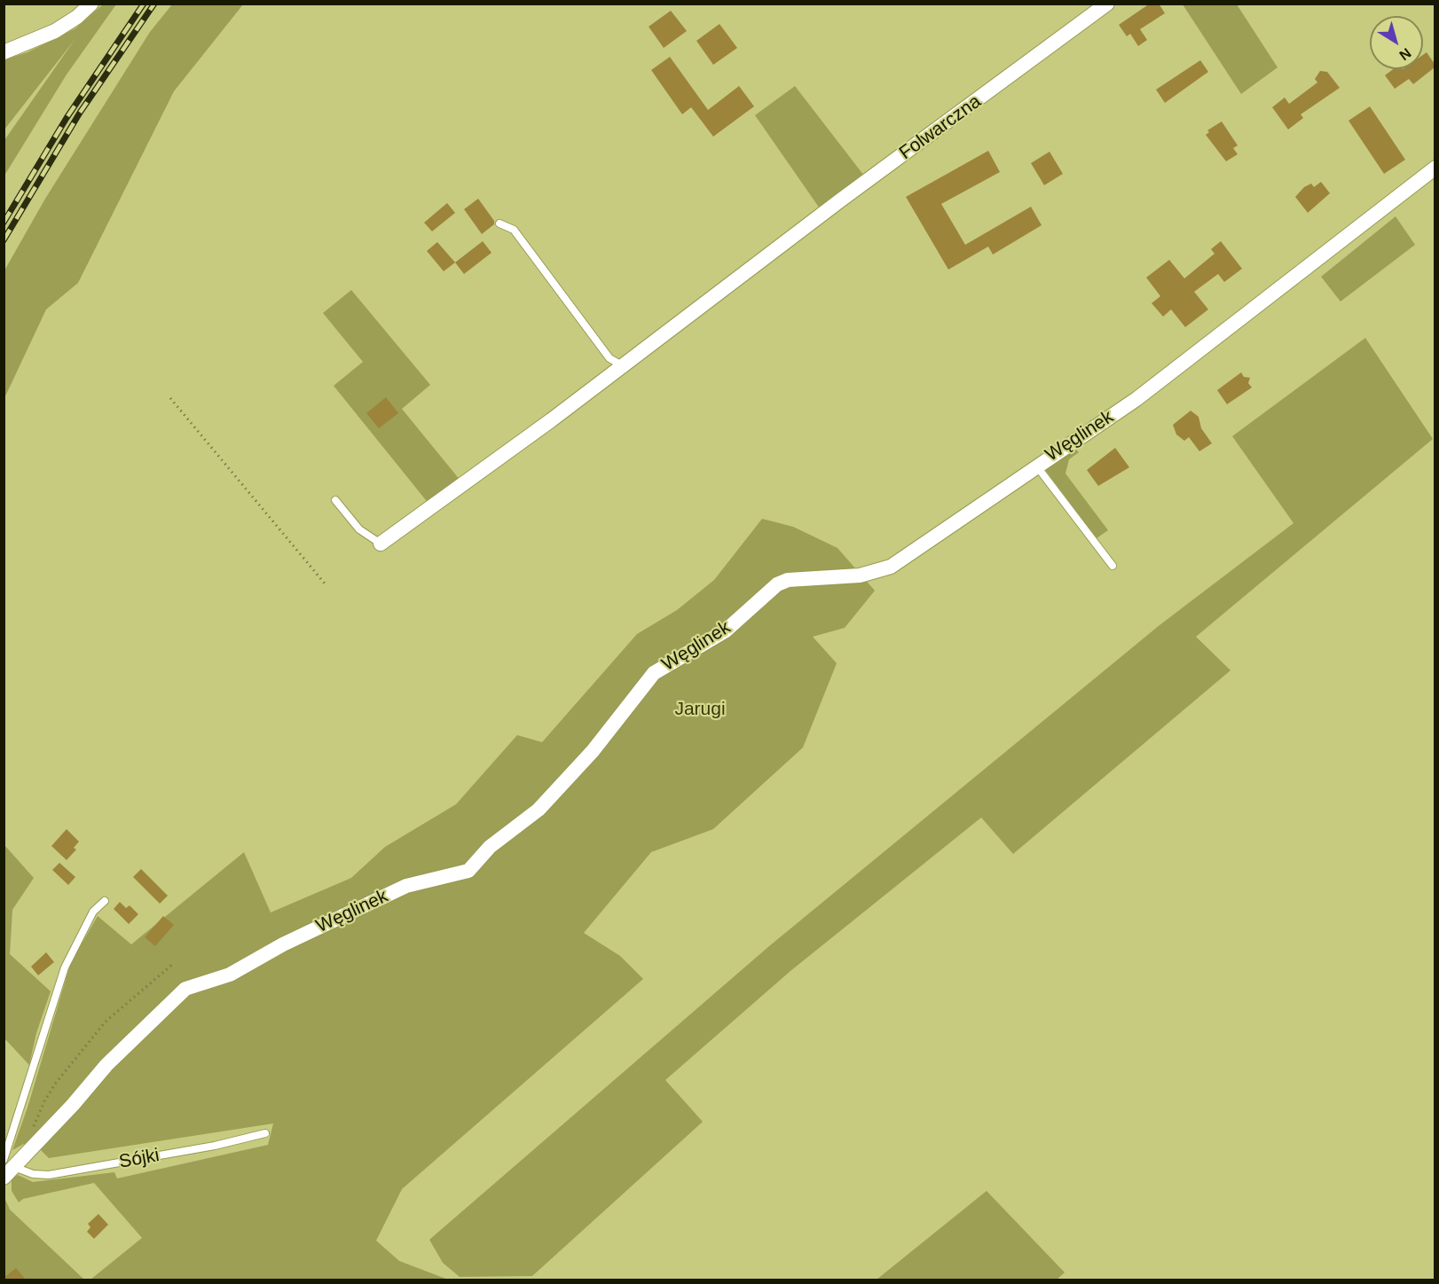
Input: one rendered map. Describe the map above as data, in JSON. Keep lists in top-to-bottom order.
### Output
{
  "streets": {
    "street": ["Folwarczna", "Węglinek"],
    "lane": ["Sójki"]
  },
  "crossings": [
    ["Węglinek", "Sójki"]
  ],
  "parks": ["Jarugi"],
  "north": "bottom right"
}
